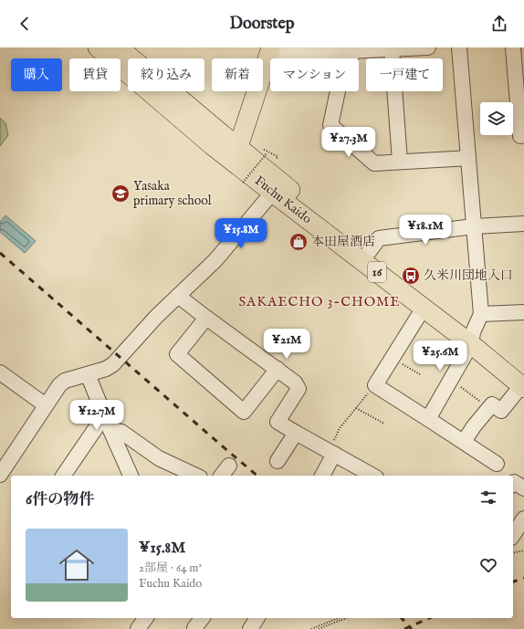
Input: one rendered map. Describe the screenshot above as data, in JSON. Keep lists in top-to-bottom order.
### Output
{
  "streets": {
    "main road": ["Fuchu Kaido", "16"]
  },
  "districts": ["SAKAECHO 3-CHOME"],
  "places": {
    "school or university": ["Yasaka primary school"],
    "shop": ["本田屋酒店"],
    "bus stop": ["久米川団地入口"]
  },
  "page": {
    "header": "Doorstep",
    "chip": [
      "購入",
      "賃貸",
      "絞り込み",
      "新着",
      "マンション",
      "一戸建て"
    ],
    "price": [
      "¥27.3M",
      "¥18.1M",
      "¥15.8M",
      "¥21M",
      "¥25.6M",
      "¥12.7M"
    ],
    "heading": "6件の物件",
    "list": [
      {
        "name": "¥15.8M",
        "note": "2部屋 · 64 m² · Fuchu Kaido"
      }
    ]
  }
}
